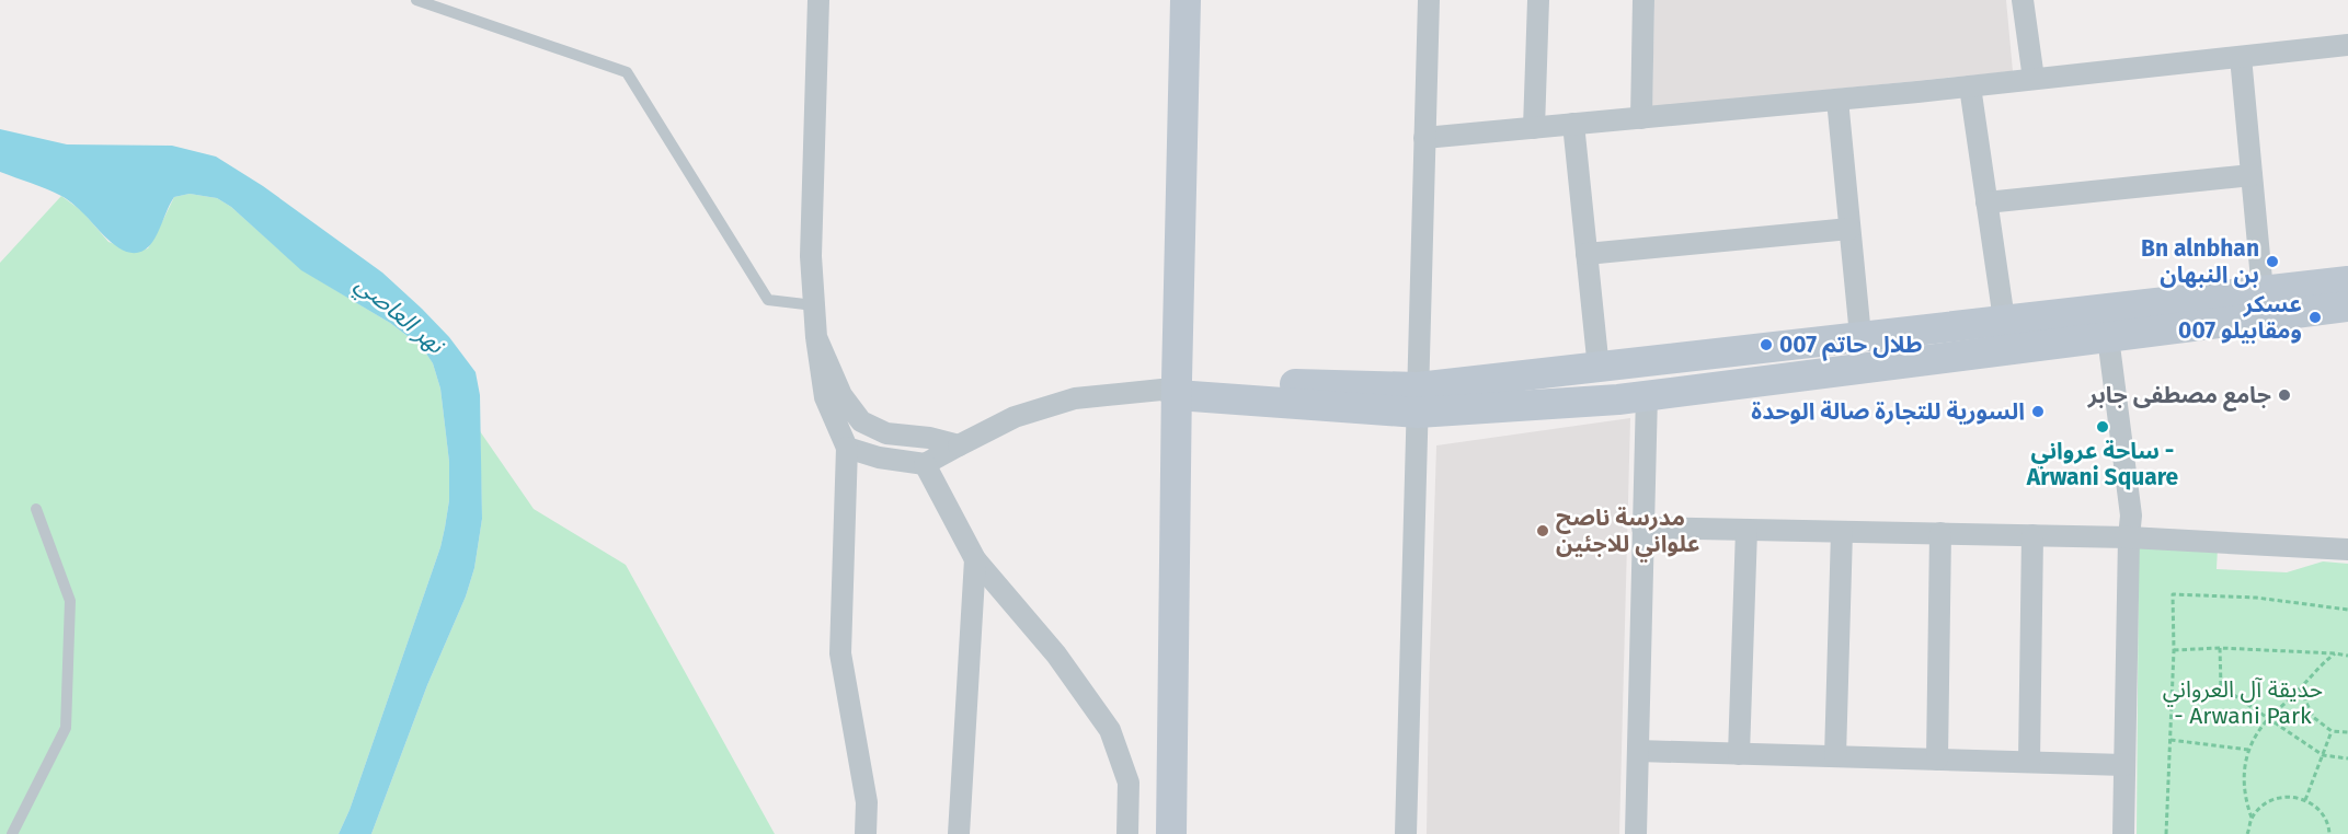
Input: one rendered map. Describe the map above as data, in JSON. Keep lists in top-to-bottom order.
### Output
{
  "water": ["نهر العاصي"],
  "parks": ["حديقة آل العرواني - Arwani Park"],
  "places": [
    "Bn alnbhan بن النبهان",
    "عسكر ومقابيلو 007",
    "طلال حاتم 007",
    "جامع مصطفى جابر",
    "السورية للتجارة صالة الوحدة",
    "ساحة عرواني - Arwani Square",
    "مدرسة ناصح علواني للاجئين"
  ]
}
